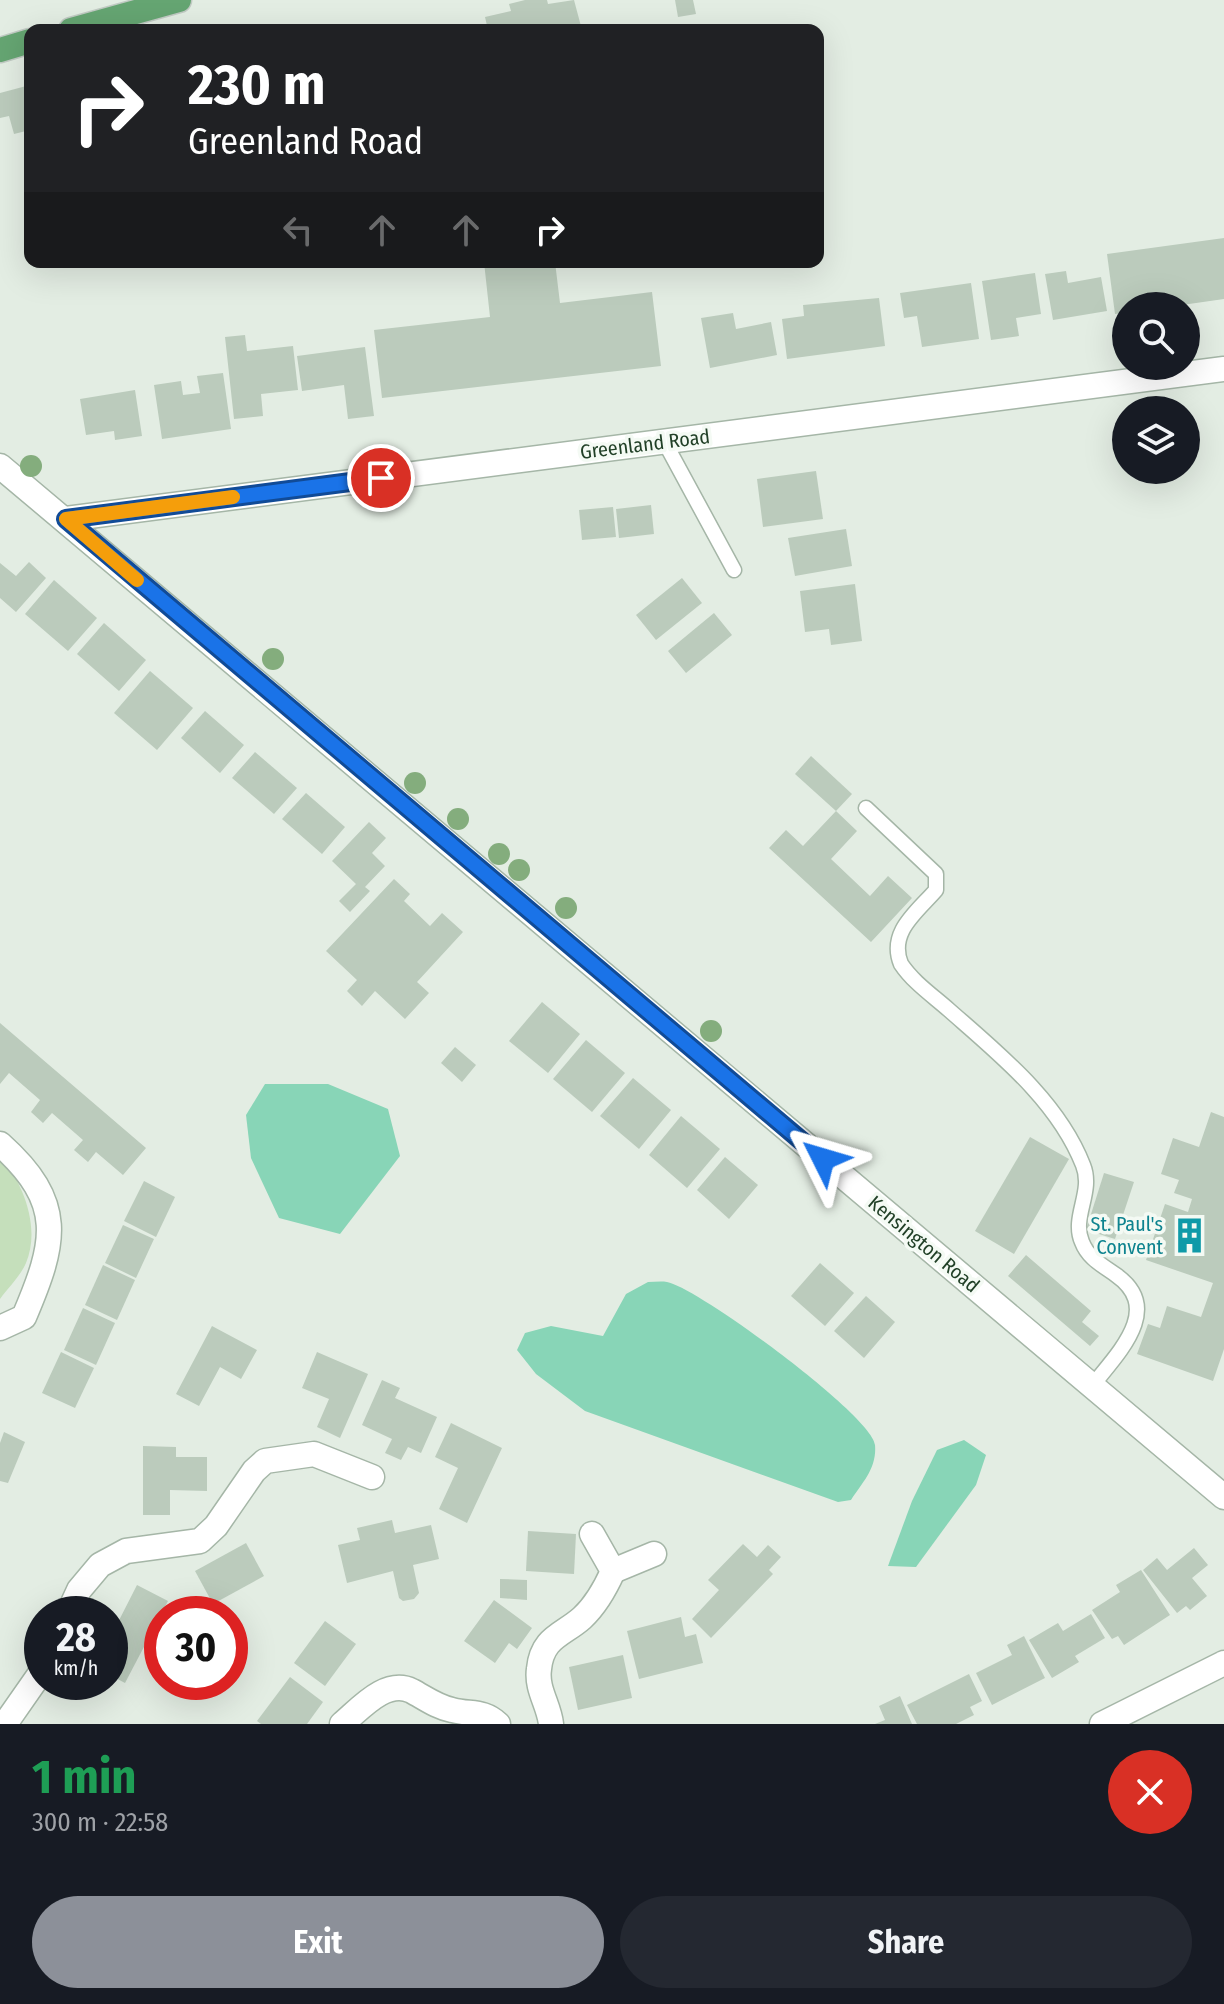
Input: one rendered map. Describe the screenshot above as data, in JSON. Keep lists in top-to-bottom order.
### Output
{
  "streets": {
    "street": ["Greenland Road", "Kensington Road"]
  },
  "crossings": [
    ["Greenland Road", "Kensington Road"]
  ],
  "places": {
    "building": ["St. Paul's Convent"]
  },
  "page": {
    "turn": ["230 m", "Greenland Road"],
    "speed": "28 km/h",
    "limit": "30",
    "heading": ["1 min", "300 m · 22:58"],
    "buttons": ["Exit", "Share"]
  }
}
